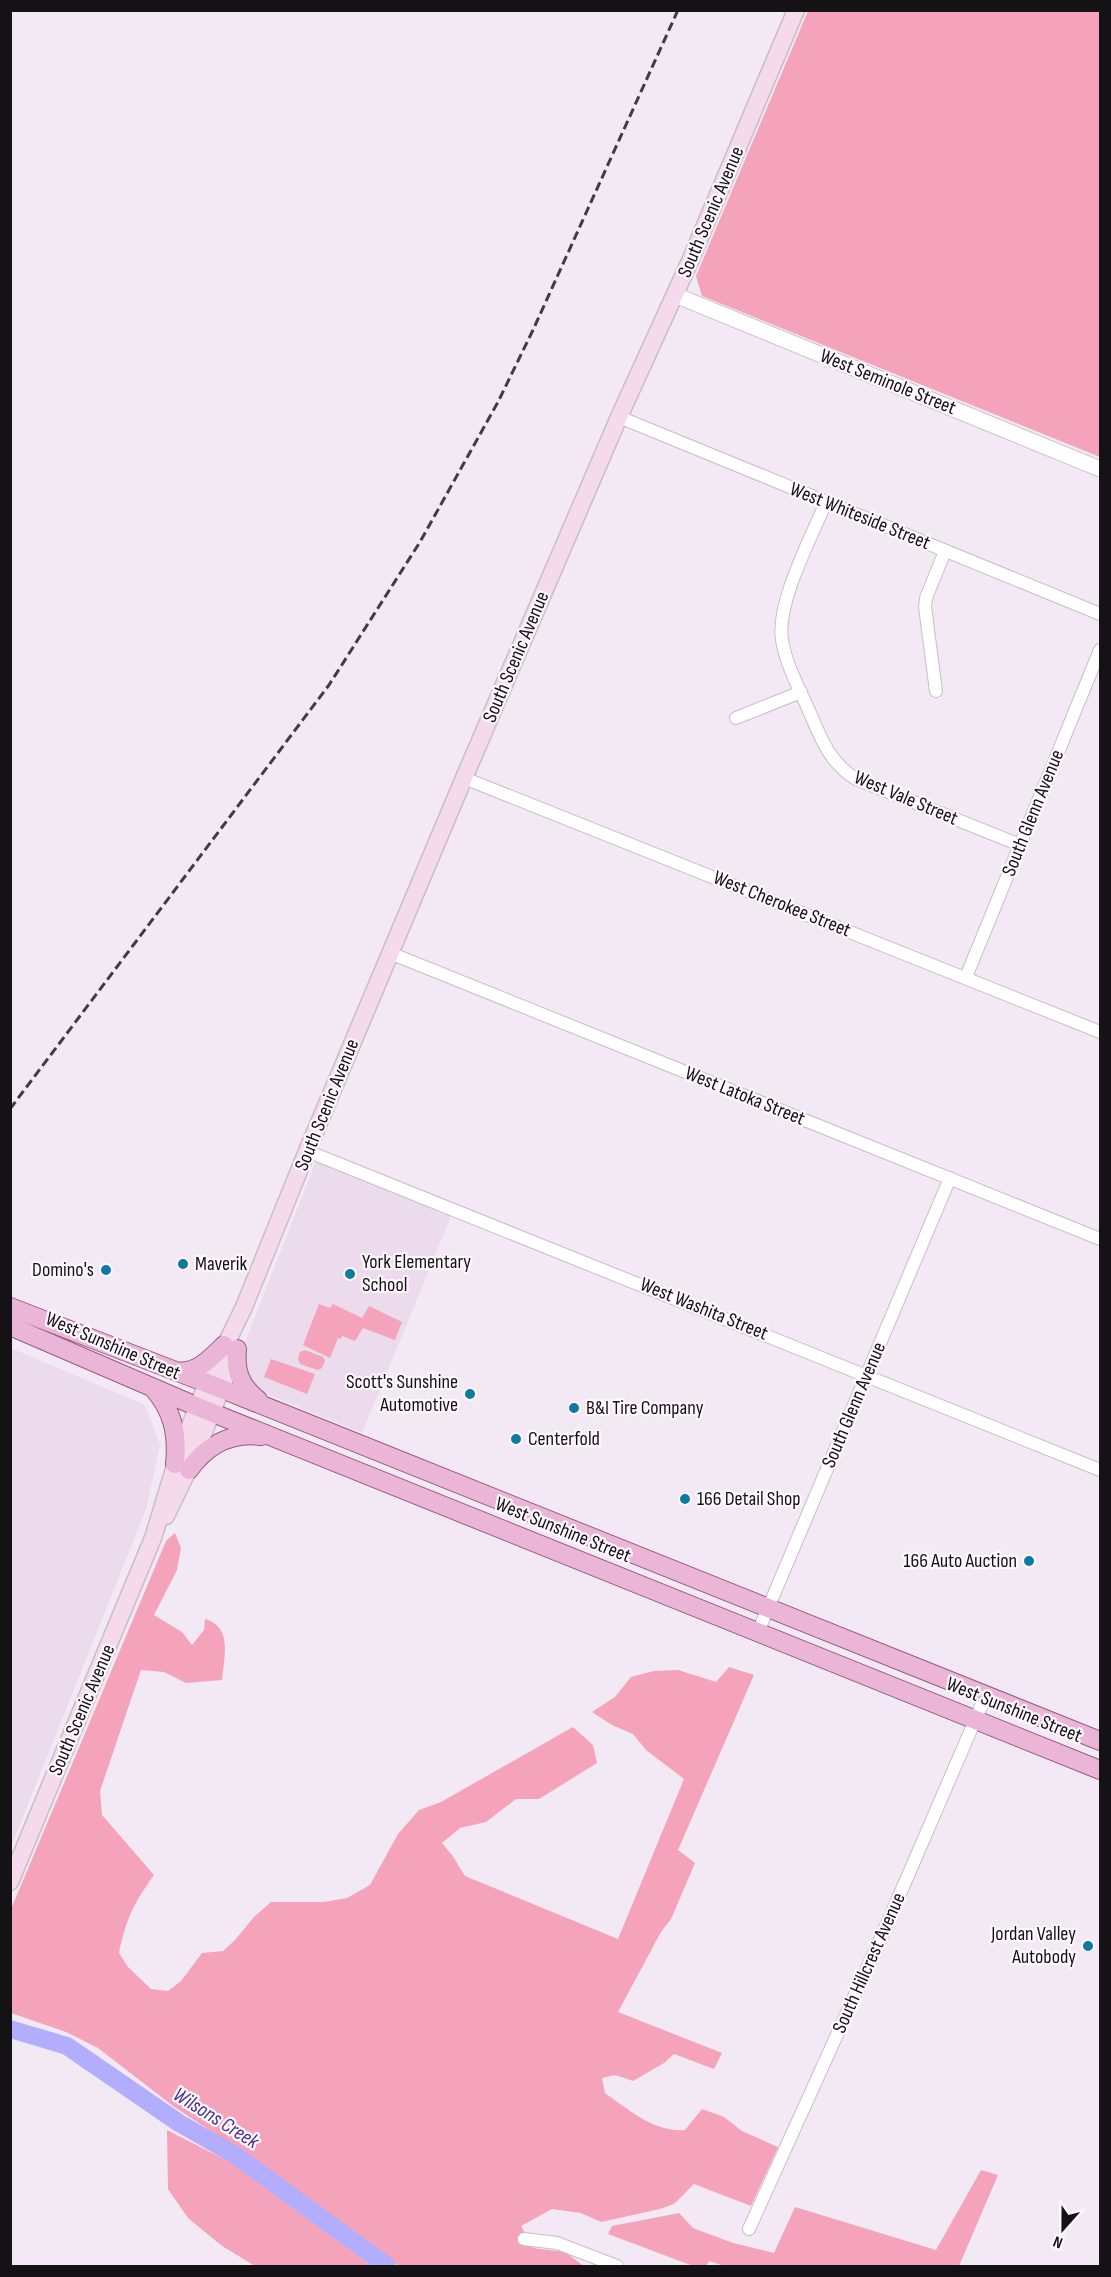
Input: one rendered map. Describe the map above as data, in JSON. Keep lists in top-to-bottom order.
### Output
{
  "streets": {
    "main road": ["South Scenic Avenue", "West Sunshine Street"],
    "street": [
      "West Seminole Street",
      "West Whiteside Street",
      "West Vale Street",
      "South Glenn Avenue",
      "West Cherokee Street",
      "West Latoka Street",
      "West Washita Street",
      "South Hillcrest Avenue"
    ]
  },
  "crossings": [
    ["South Scenic Avenue", "West Seminole Street"],
    ["South Scenic Avenue", "West Whiteside Street"],
    ["South Scenic Avenue", "West Cherokee Street"],
    ["South Scenic Avenue", "West Latoka Street"],
    ["South Scenic Avenue", "West Washita Street"],
    ["South Scenic Avenue", "West Sunshine Street"],
    ["West Whiteside Street", "West Vale Street"],
    ["West Vale Street", "South Glenn Avenue"],
    ["South Glenn Avenue", "West Cherokee Street"],
    ["South Glenn Avenue", "West Latoka Street"],
    ["South Glenn Avenue", "West Washita Street"],
    ["South Glenn Avenue", "West Sunshine Street"],
    ["West Sunshine Street", "South Hillcrest Avenue"]
  ],
  "water": ["Wilsons Creek"],
  "places": [
    "Maverik",
    "Domino's",
    "York Elementary School",
    "Scott's Sunshine Automotive",
    "B&I Tire Company",
    "Centerfold",
    "166 Detail Shop",
    "166 Auto Auction",
    "Jordan Valley Autobody"
  ],
  "north": "bottom"
}
